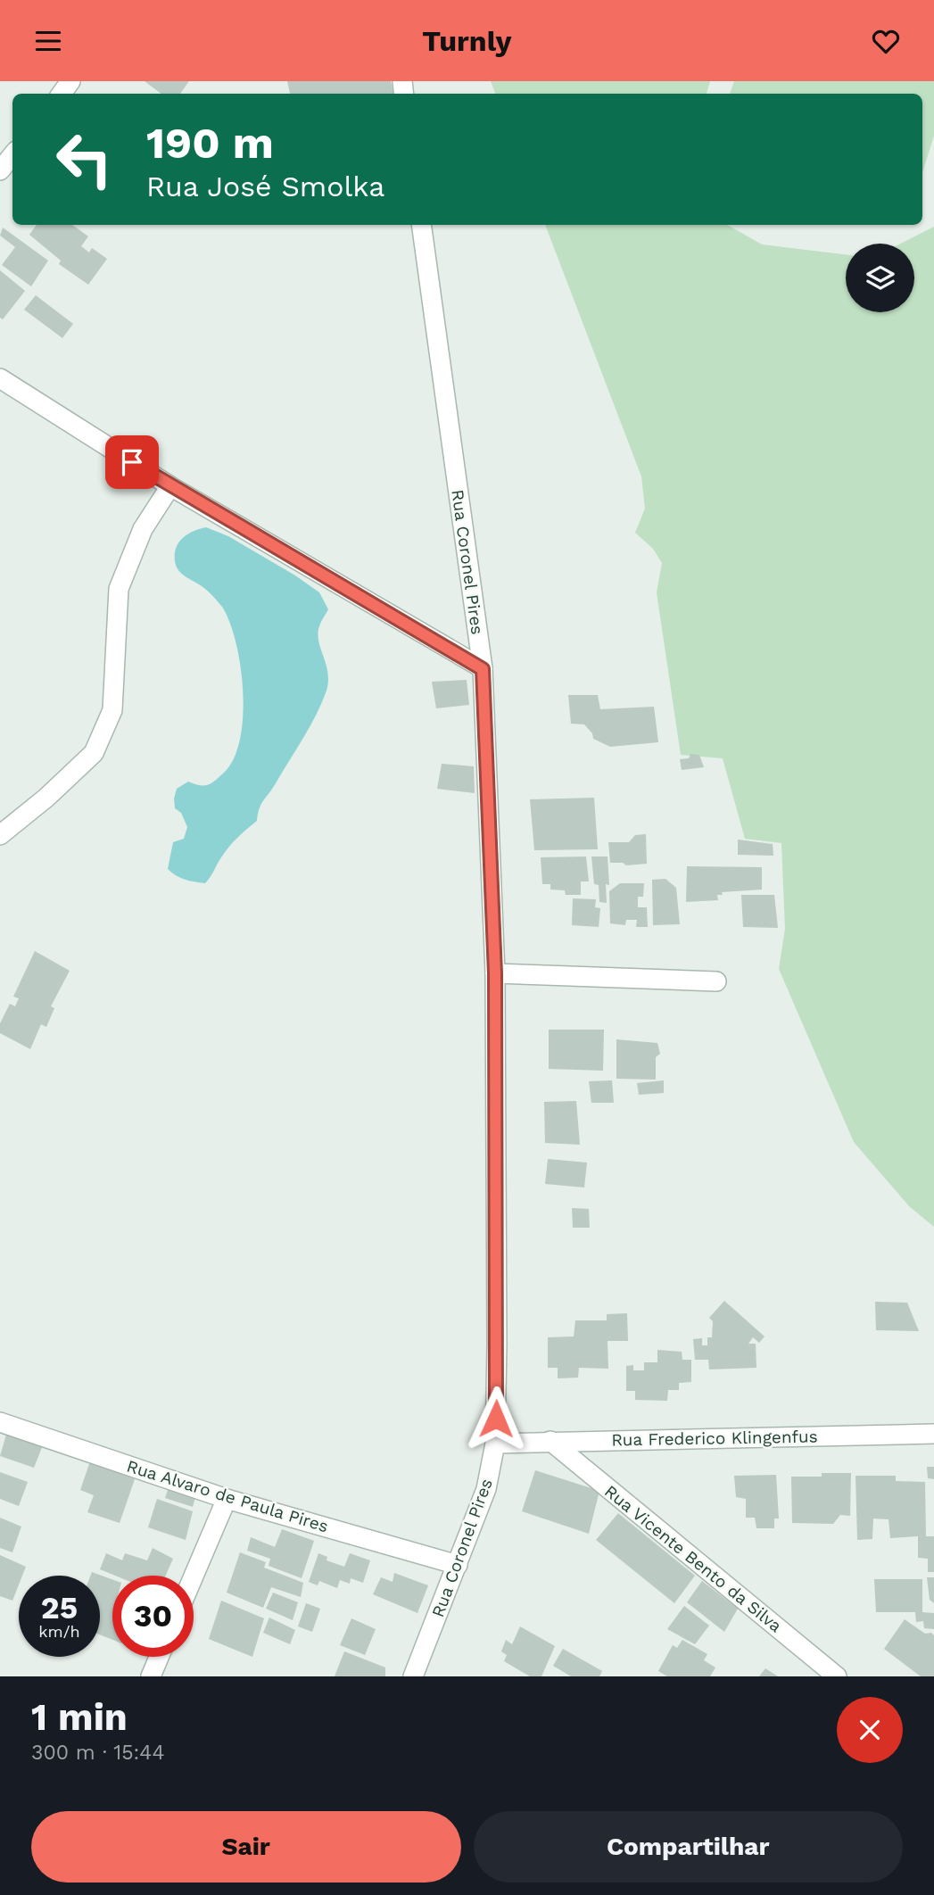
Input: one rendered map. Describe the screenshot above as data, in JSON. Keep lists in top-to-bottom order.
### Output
{
  "streets": {
    "street": [
      "Rua Coronel Pires",
      "Rua Frederico Klingenfus",
      "Rua Alvaro de Paula Pires",
      "Rua Vicente Bento da Silva"
    ]
  },
  "crossings": [
    ["Rua Coronel Pires", "Rua Frederico Klingenfus"],
    ["Rua Coronel Pires", "Rua Alvaro de Paula Pires"],
    ["Rua Frederico Klingenfus", "Rua Vicente Bento da Silva"]
  ],
  "page": {
    "header": "Turnly",
    "turn": ["190 m", "Rua José Smolka"],
    "speed": "25 km/h",
    "limit": "30",
    "heading": ["1 min", "300 m · 15:44"],
    "buttons": ["Sair", "Compartilhar"]
  }
}
